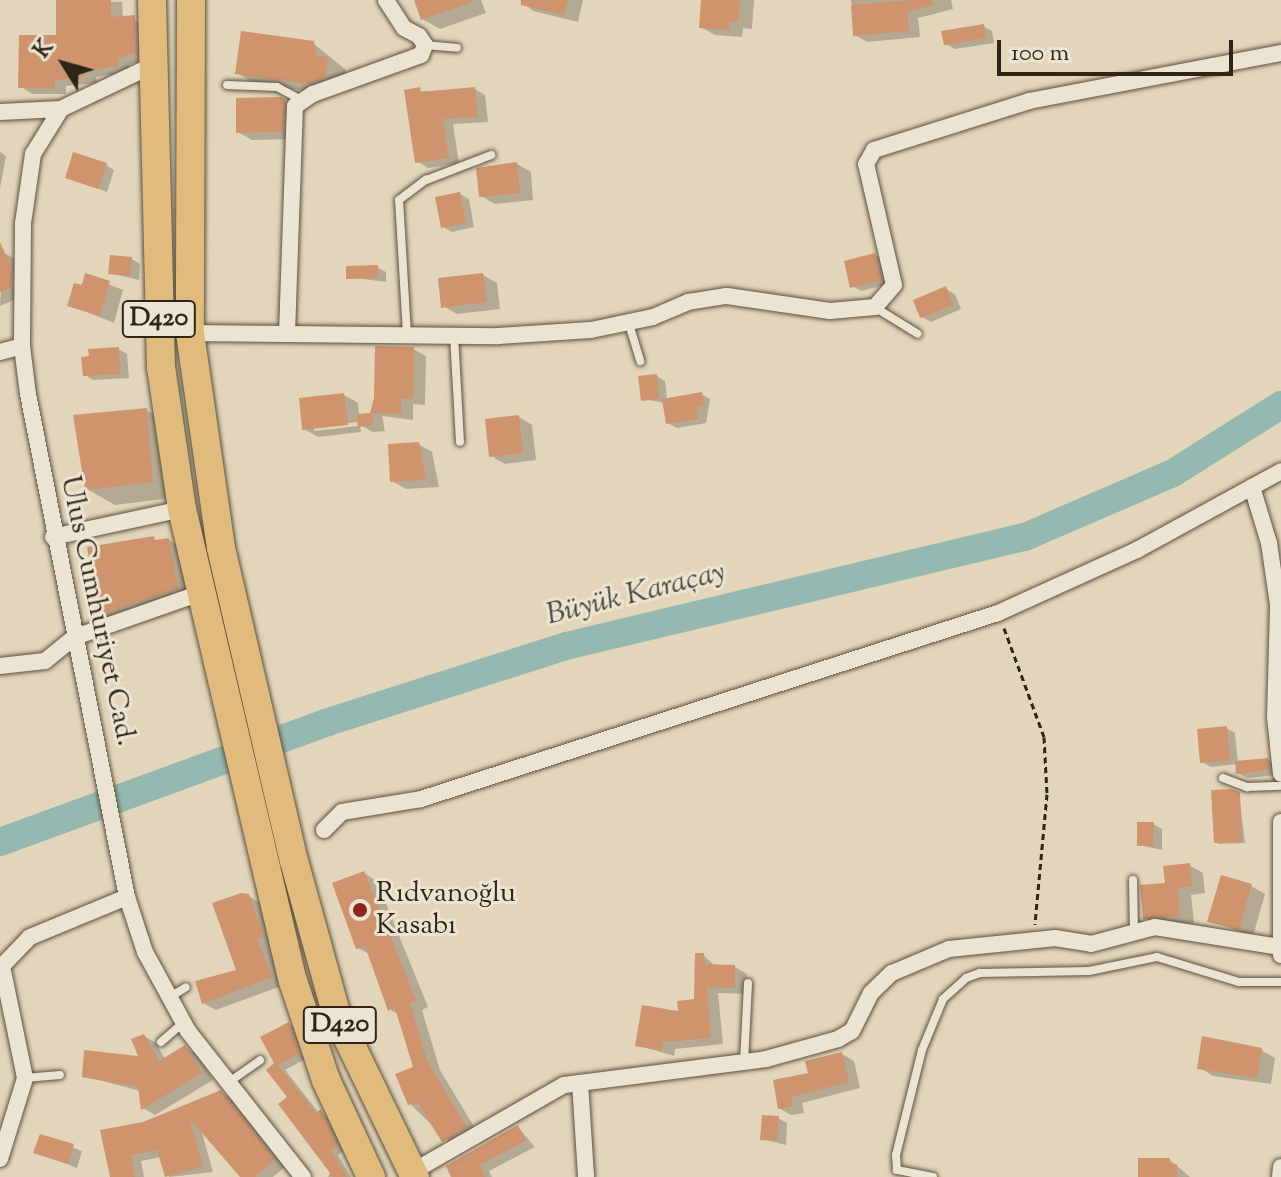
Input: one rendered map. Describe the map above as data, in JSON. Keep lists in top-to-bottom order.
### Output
{
  "streets": {
    "highway": ["D420"],
    "street": ["Ulus Cumhuriyet Cad."]
  },
  "water": ["Büyük Karaçay"],
  "places": ["Rıdvanoğlu Kasabı"],
  "scale_bar": "100 m",
  "north": "top left"
}
